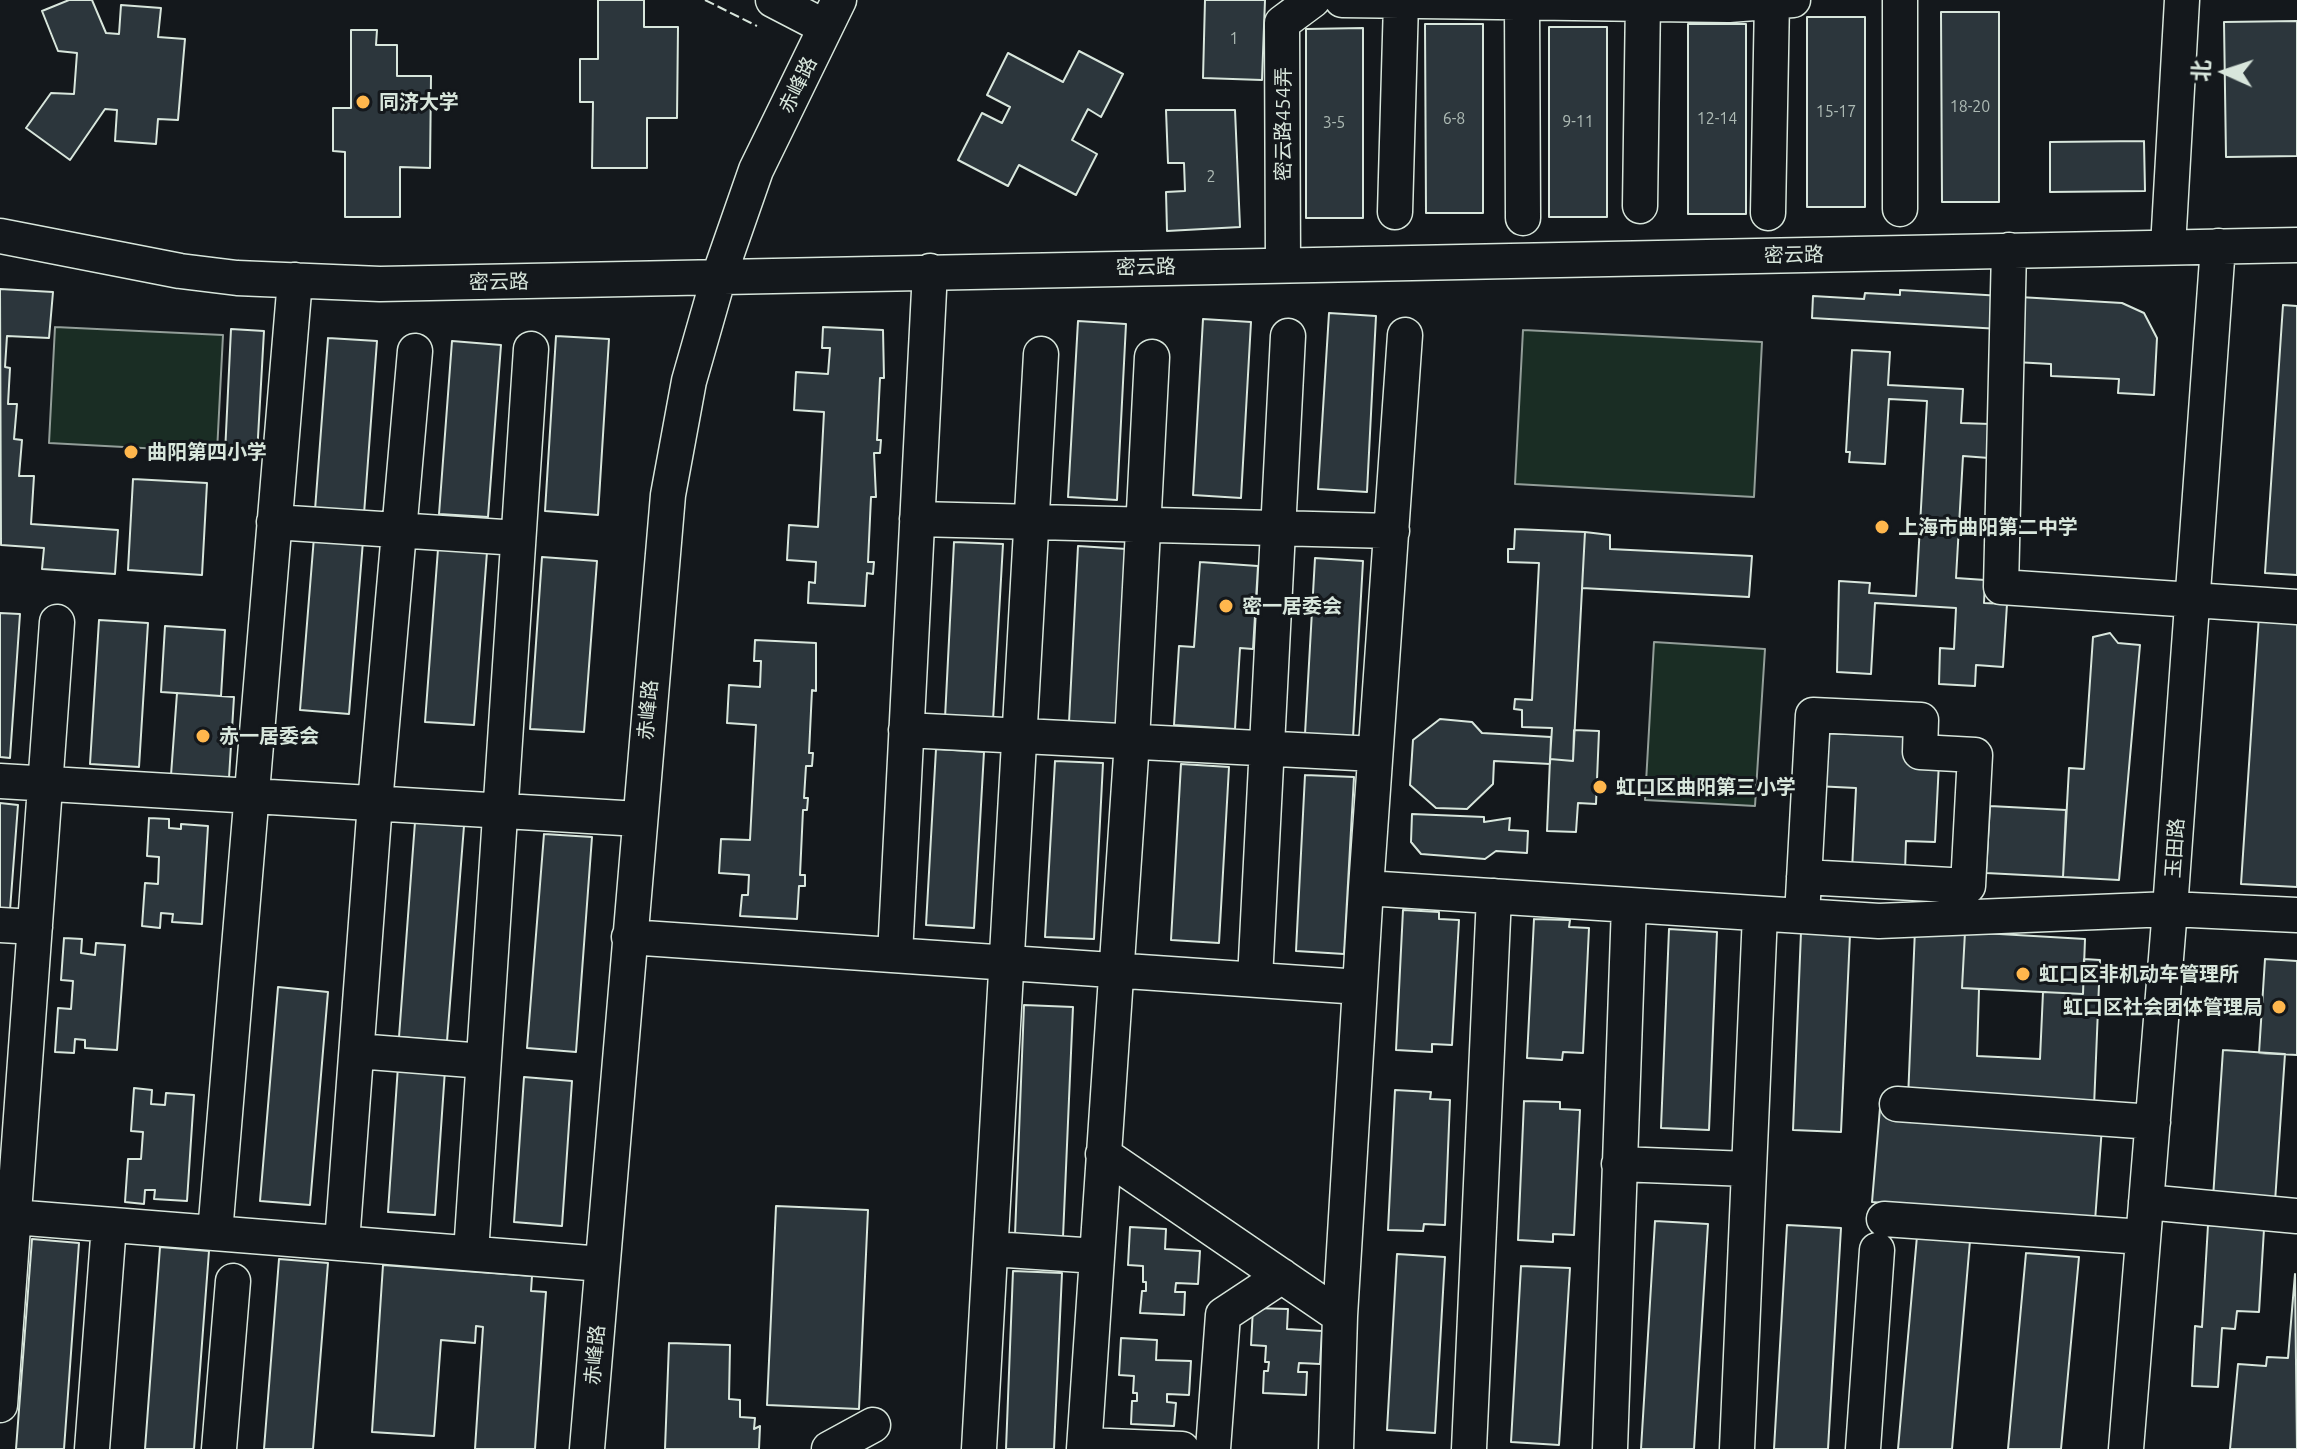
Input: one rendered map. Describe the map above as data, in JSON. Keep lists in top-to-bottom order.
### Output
{
  "streets": {
    "street": [
      "赤峰路",
      "密云路454弄",
      "密云路",
      "玉田路"
    ]
  },
  "crossings": [
    ["赤峰路", "密云路"],
    ["密云路454弄", "密云路"],
    ["密云路", "玉田路"]
  ],
  "places": [
    "同济大学",
    "曲阳第四小学",
    "上海市曲阳第二中学",
    "密一居委会",
    "赤一居委会",
    "虹口区曲阳第三小学",
    "虹口区非机动车管理所",
    "虹口区社会团体管理局"
  ],
  "house_numbers": [
    "1",
    "18-20",
    "15-17",
    "6-8",
    "12-14",
    "9-11",
    "3-5",
    "2"
  ],
  "north": "left"
}
